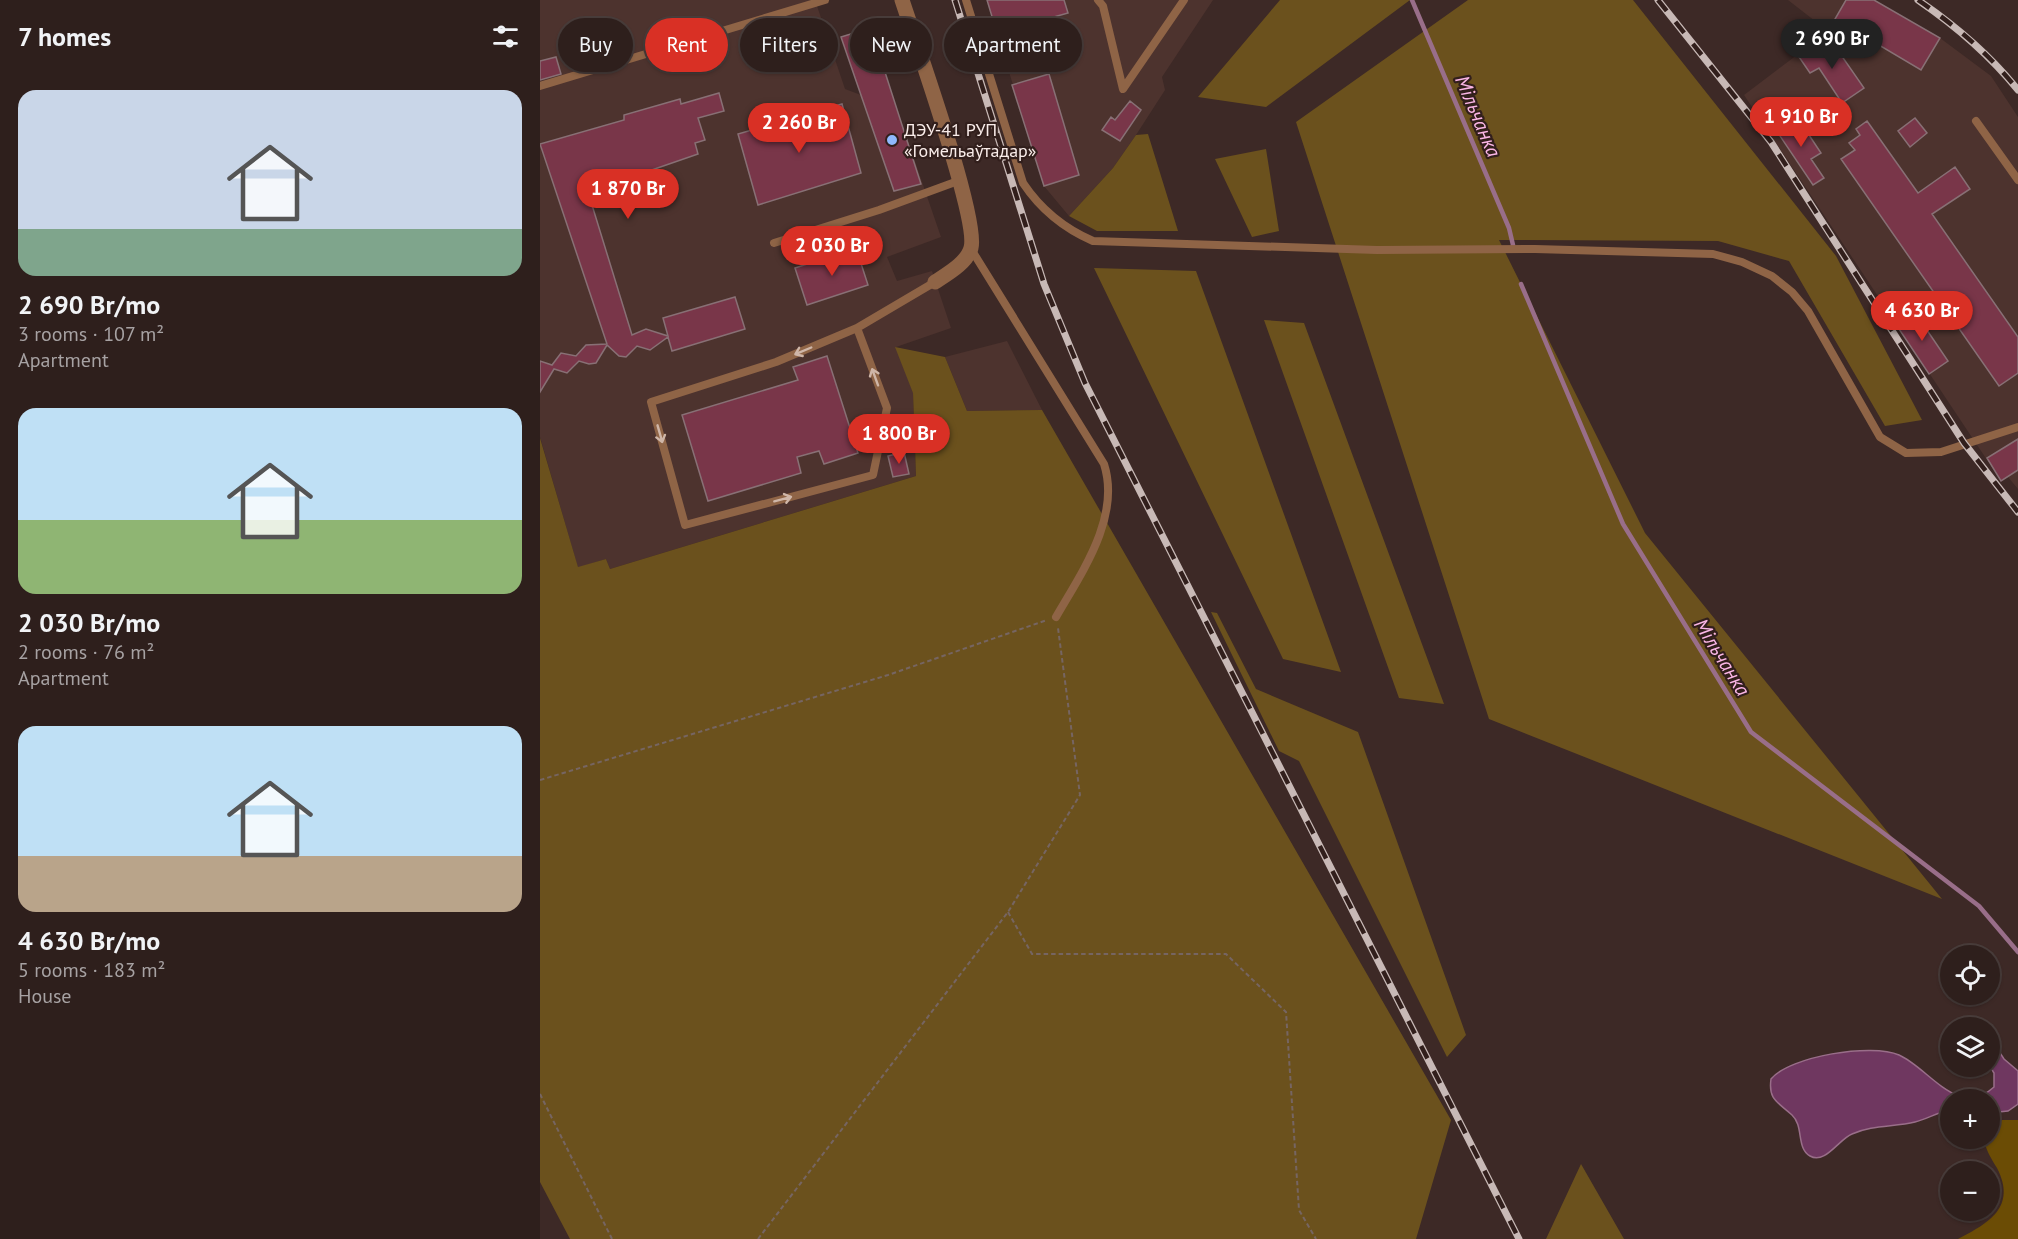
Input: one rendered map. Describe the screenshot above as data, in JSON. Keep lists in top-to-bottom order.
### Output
{
  "water": ["Мільчанка"],
  "places": ["ДЭУ-41 РУП «Гомельаўтадар»"],
  "page": {
    "heading": "7 homes",
    "chip": [
      "Buy",
      "Rent",
      "Filters",
      "New",
      "Apartment"
    ],
    "price": [
      "2 690 Br",
      "1 910 Br",
      "2 260 Br",
      "1 870 Br",
      "2 030 Br",
      "4 630 Br",
      "1 800 Br"
    ],
    "list": [
      {
        "name": "2 690 Br/mo",
        "note": "3 rooms · 107 m² · Apartment"
      },
      {
        "name": "2 030 Br/mo",
        "note": "2 rooms · 76 m² · Apartment"
      },
      {
        "name": "4 630 Br/mo",
        "note": "5 rooms · 183 m² · House"
      }
    ],
    "map_buttons": ["+", "−"]
  }
}
